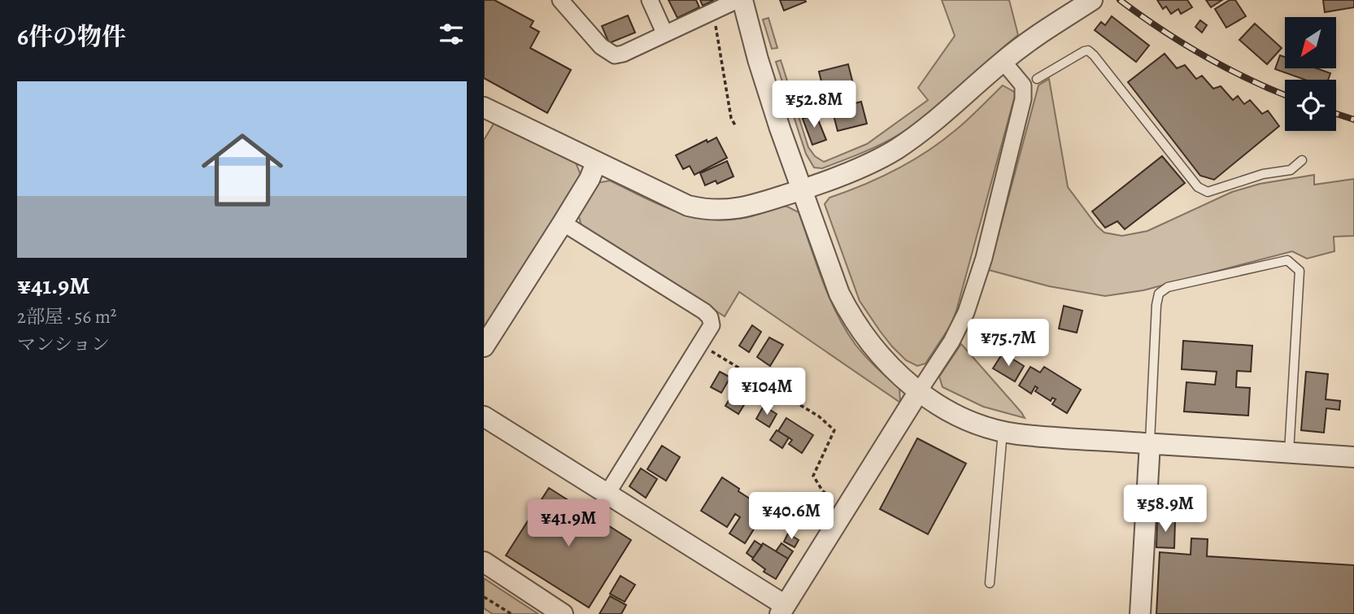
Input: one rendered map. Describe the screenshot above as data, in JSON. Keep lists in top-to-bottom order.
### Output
{
  "north": "bottom left",
  "page": {
    "heading": "6件の物件",
    "list": [
      {
        "name": "¥41.9M",
        "note": "2部屋 · 56 m² · マンション"
      }
    ],
    "price": [
      "¥52.8M",
      "¥75.7M",
      "¥104M",
      "¥58.9M",
      "¥40.6M",
      "¥41.9M"
    ]
  }
}
